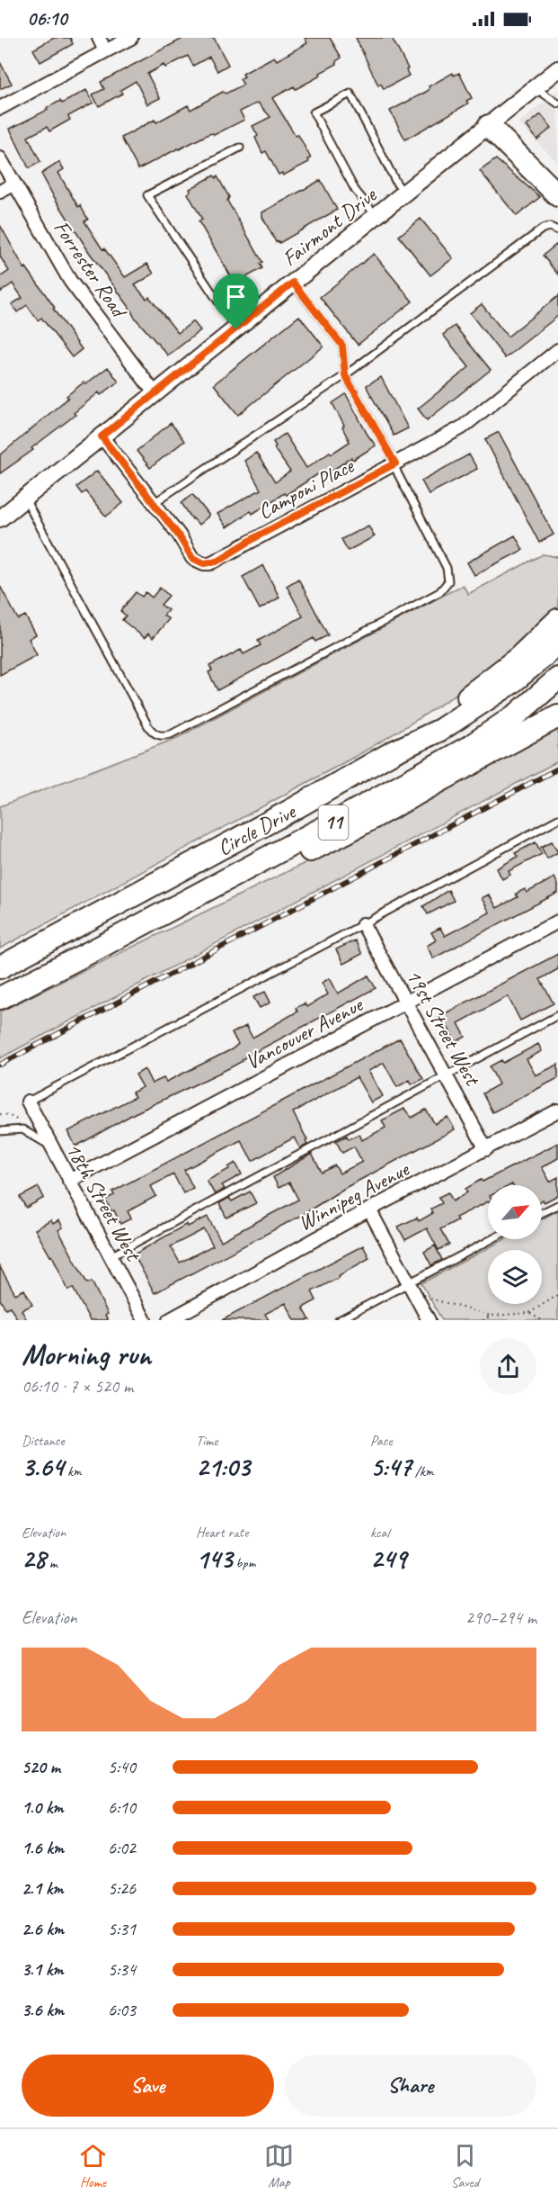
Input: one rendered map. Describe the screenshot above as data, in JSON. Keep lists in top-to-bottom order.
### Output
{
  "streets": {
    "highway": ["11", "Circle Drive"],
    "street": [
      "Fairmont Drive",
      "Forrester Road",
      "Camponi Place",
      "19st Street West",
      "Vancouver Avenue",
      "Winnipeg Avenue",
      "18th Street West"
    ]
  },
  "crossings": [
    ["Fairmont Drive", "Forrester Road"],
    ["Fairmont Drive", "Camponi Place"],
    ["19st Street West", "Vancouver Avenue"],
    ["19st Street West", "Winnipeg Avenue"],
    ["Vancouver Avenue", "18th Street West"]
  ],
  "north": "top right",
  "page": {
    "status": "06:10",
    "heading": ["Morning run", "06:10 · 7 × 520 m"],
    "stats": [
      ["Distance", "3.64 km"],
      ["Time", "21:03"],
      ["Pace", "5:47 /km"],
      ["Elevation", "28 m"],
      ["Heart rate", "143 bpm"],
      ["kcal", "249"]
    ],
    "chart": ["Elevation", "290–294 m"],
    "list": [
      {
        "name": "520 m",
        "note": "5:40"
      },
      {
        "name": "1.0 km",
        "note": "6:10"
      },
      {
        "name": "1.6 km",
        "note": "6:02"
      },
      {
        "name": "2.1 km",
        "note": "5:26"
      },
      {
        "name": "2.6 km",
        "note": "5:31"
      },
      {
        "name": "3.1 km",
        "note": "5:34"
      },
      {
        "name": "3.6 km",
        "note": "6:03"
      }
    ],
    "buttons": ["Save", "Share"],
    "tabs": ["Home", "Map", "Saved"]
  }
}
